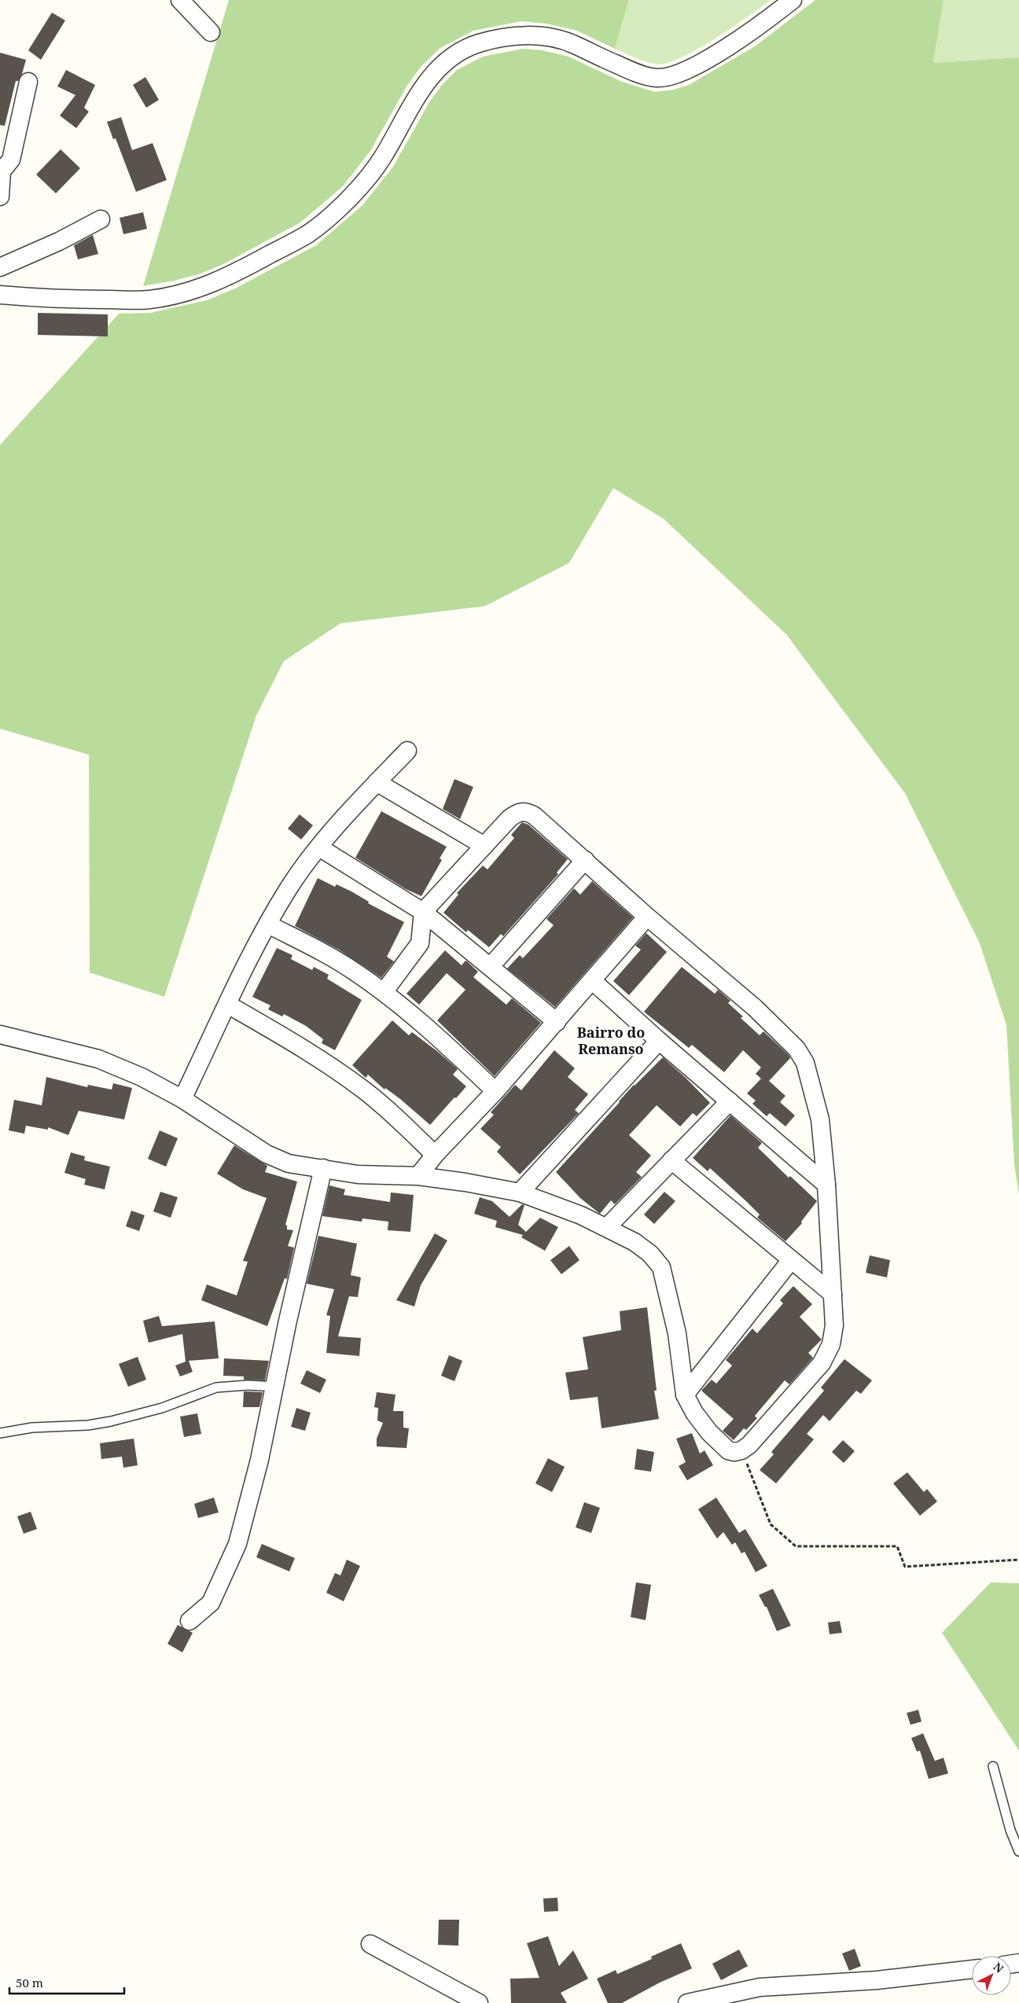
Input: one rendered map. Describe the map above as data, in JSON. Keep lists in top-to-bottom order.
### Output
{
  "districts": ["Bairro do Remanso"],
  "scale_bar": "50 m",
  "north": "top right"
}
